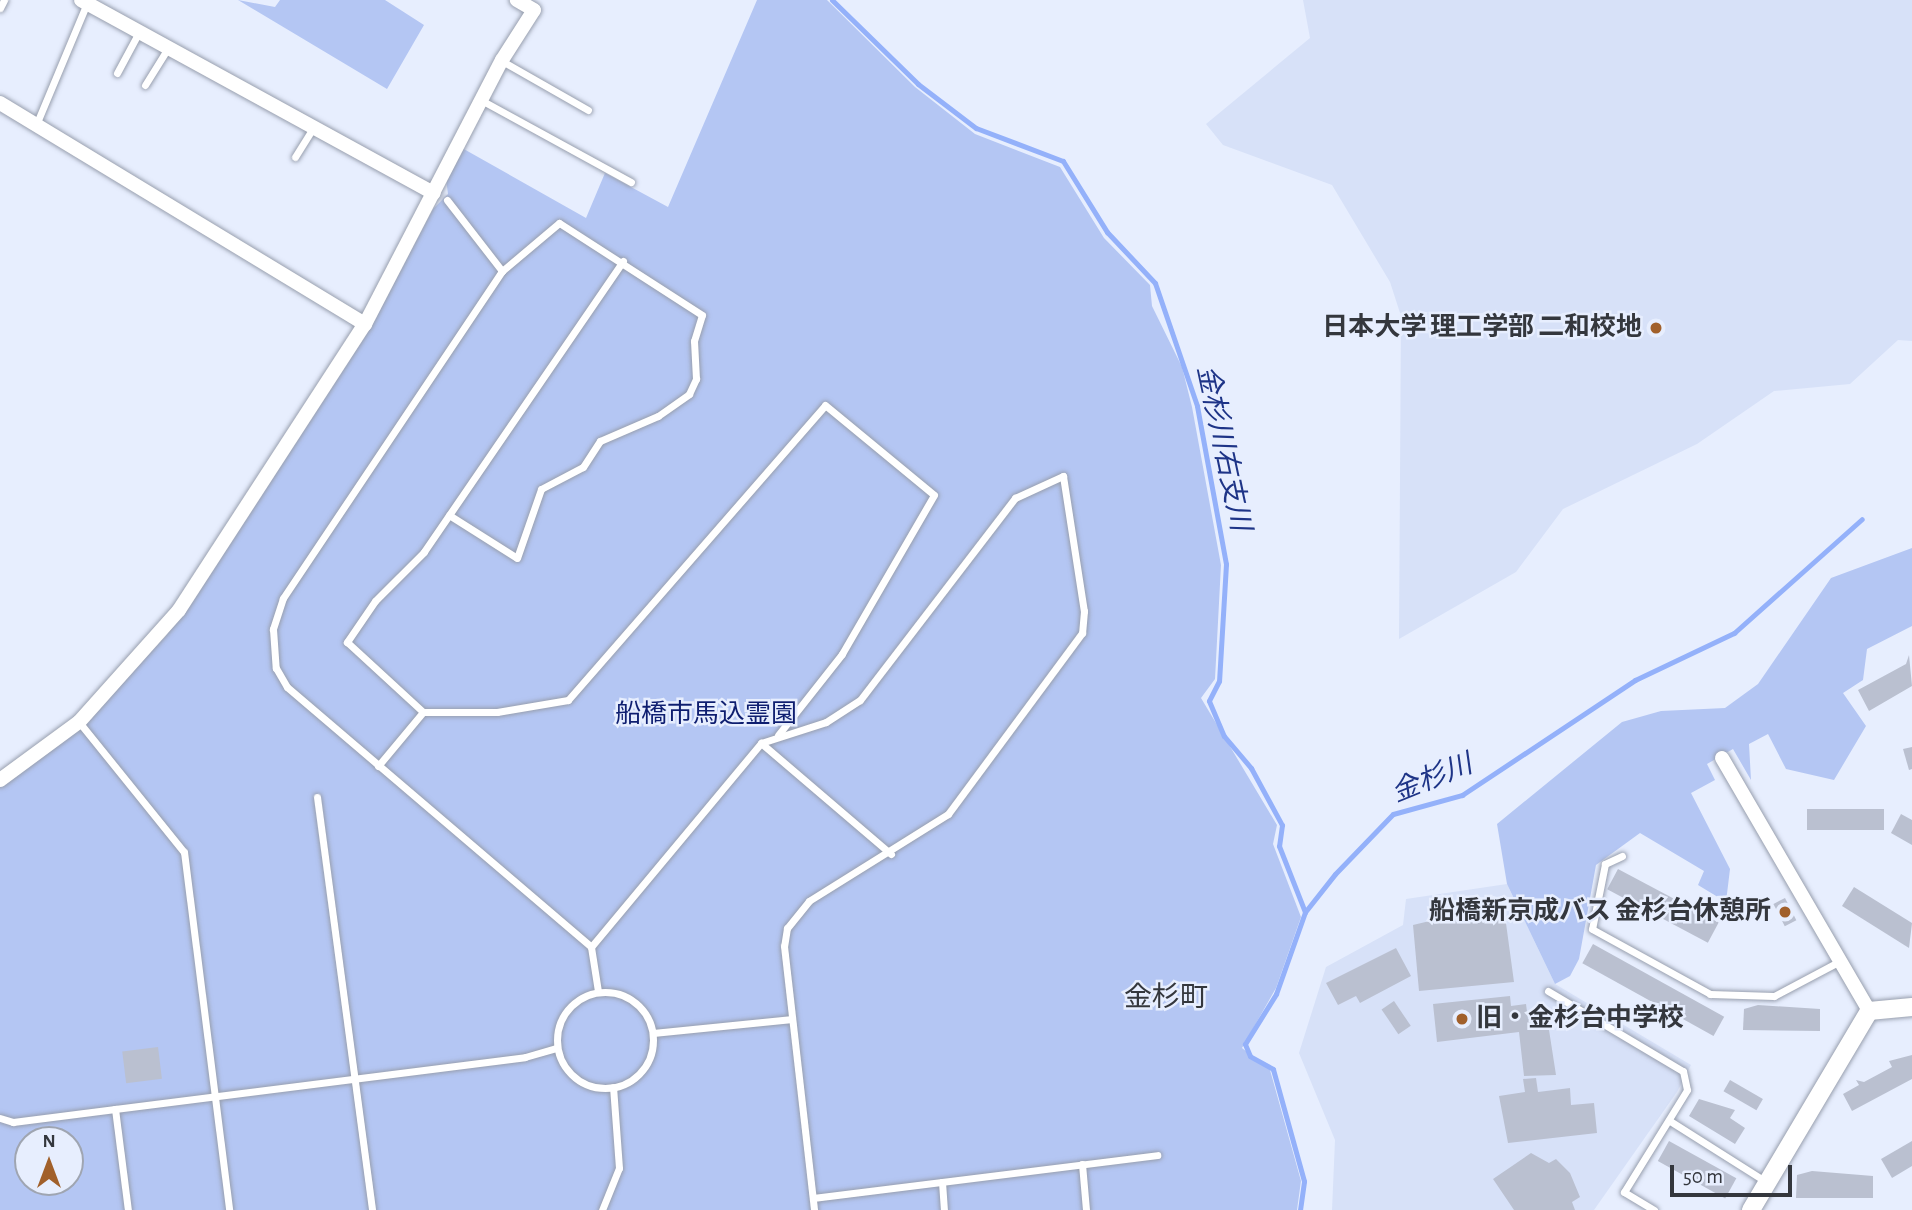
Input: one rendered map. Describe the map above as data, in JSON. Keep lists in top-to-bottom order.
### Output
{
  "districts": ["金杉町"],
  "water": ["金杉川右支川", "金杉川"],
  "parks": ["船橋市馬込霊園"],
  "places": ["日本大学 理工学部 二和校地", "船橋新京成バス 金杉台休憩所", "旧・金杉台中学校"],
  "scale_bar": "50 m",
  "north": "top"
}
